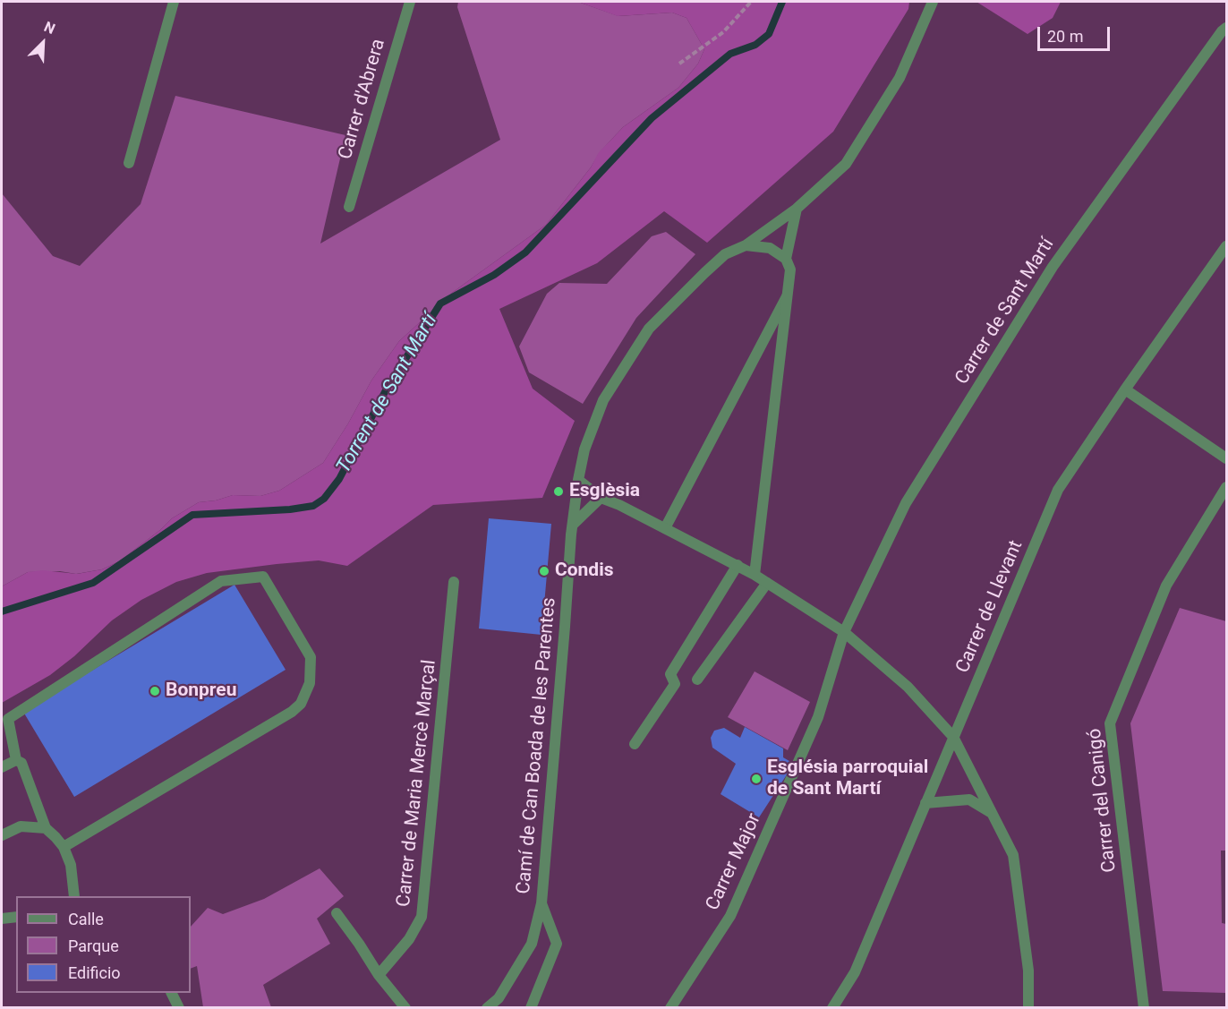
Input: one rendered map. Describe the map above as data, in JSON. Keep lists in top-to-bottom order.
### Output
{
  "streets": {
    "street": [
      "Carrer d'Abrera",
      "Carrer de Sant Martí",
      "Carrer de Llevant",
      "Camí de Can Boada de les Parentes",
      "Carrer de Maria Mercè Marçal",
      "Carrer del Canigó",
      "Carrer Major"
    ]
  },
  "crossings": [
    ["Carrer de Sant Martí", "Carrer Major"]
  ],
  "water": ["Torrent de Sant Martí"],
  "places": [
    "Esglèsia",
    "Condis",
    "Bonpreu",
    "Església parroquial de Sant Martí"
  ],
  "legend": ["Calle", "Parque", "Edificio"],
  "scale_bar": "20 m",
  "north": "top right"
}
